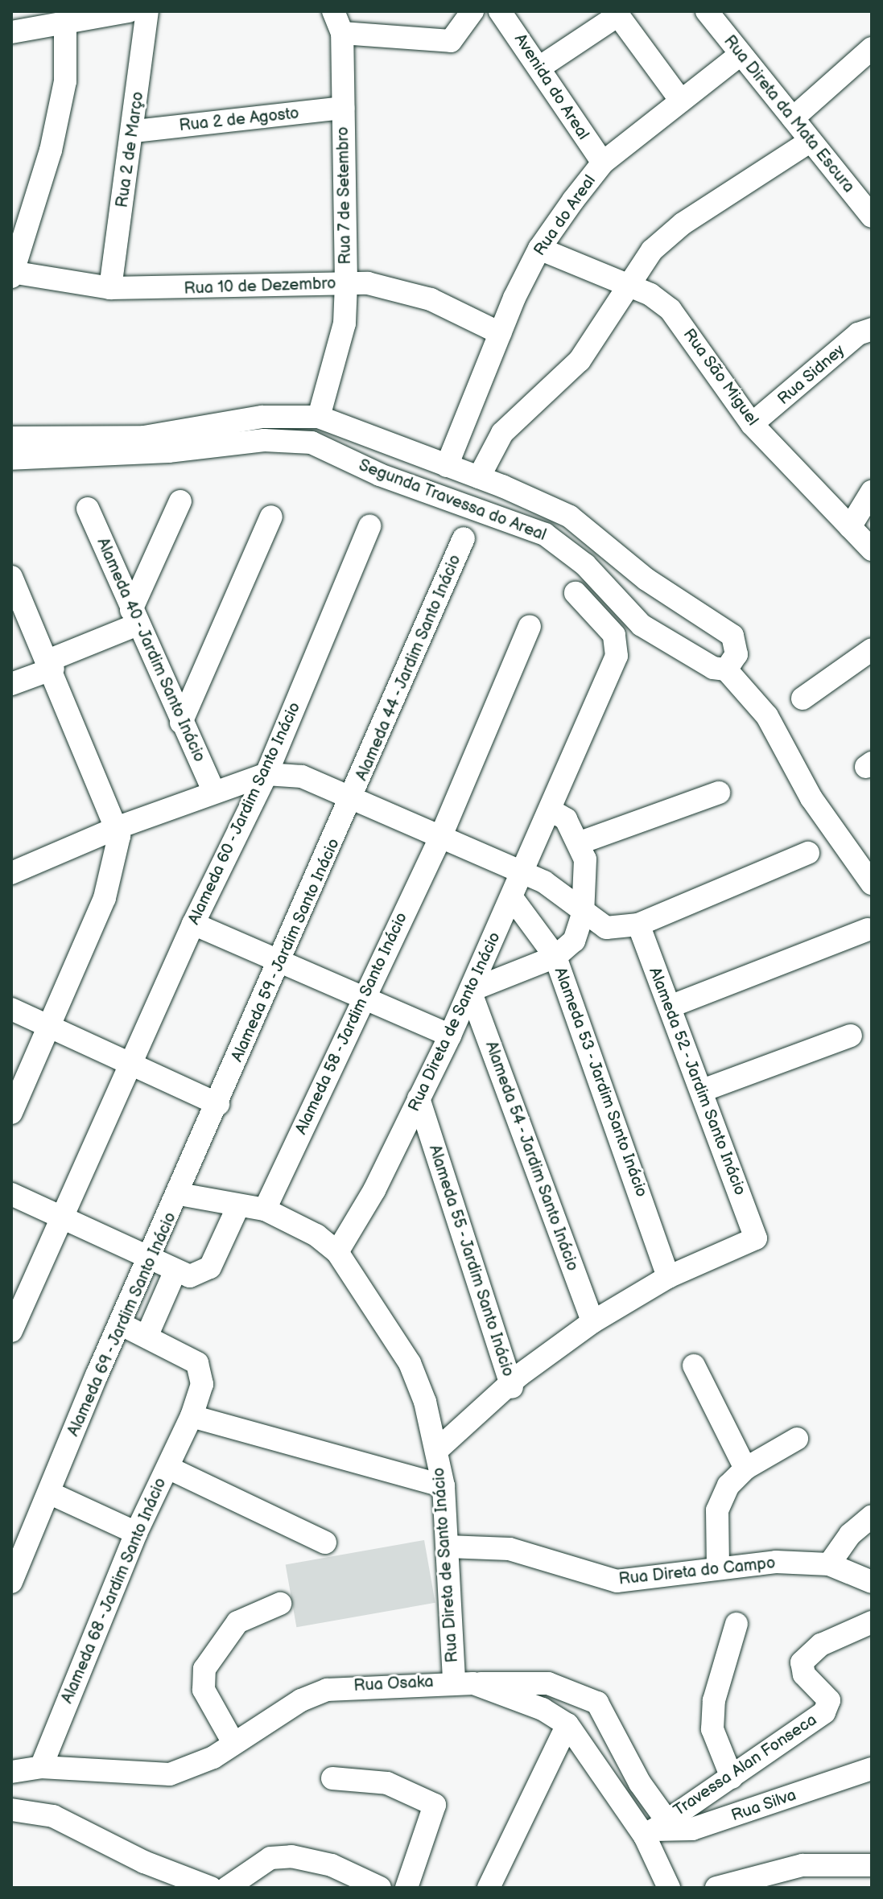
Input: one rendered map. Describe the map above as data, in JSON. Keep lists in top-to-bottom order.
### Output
{
  "streets": {
    "street": [
      "Avenida do Areal",
      "Rua Direta da Mata Escura",
      "Rua 2 de Agosto",
      "Rua 2 de Março",
      "Rua 7 de Setembro",
      "Rua do Areal",
      "Rua 10 de Dezembro",
      "Rua Sidney",
      "Rua São Miguel",
      "Segunda Travessa do Areal",
      "Alameda 40 - Jardim Santo Inácio",
      "Alameda 44 - Jardim Santo Inácio",
      "Alameda 60 - Jardim Santo Inácio",
      "Alameda 59 - Jardim Santo Inácio",
      "Rua Direta de Santo Inácio",
      "Alameda 58 - Jardim Santo Inácio",
      "Alameda 52 - Jardim Santo Inácio",
      "Alameda 53 - Jardim Santo Inácio",
      "Alameda 54 - Jardim Santo Inácio",
      "Alameda 55 - Jardim Santo Inácio",
      "Alameda 69 - Jardim Santo Inácio",
      "Rua Direta do Campo",
      "Alameda 68 - Jardim Santo Inácio",
      "Rua Osaka",
      "Travessa Alan Fonseca",
      "Rua Silva"
    ]
  },
  "crossings": [
    ["Avenida do Areal", "Rua do Areal"],
    ["Rua Direta da Mata Escura", "Rua do Areal"],
    ["Rua 2 de Agosto", "Rua 2 de Março"],
    ["Rua 2 de Agosto", "Rua 7 de Setembro"],
    ["Rua 2 de Março", "Rua 10 de Dezembro"],
    ["Rua 7 de Setembro", "Rua 10 de Dezembro"],
    ["Rua 7 de Setembro", "Segunda Travessa do Areal"],
    ["Rua do Areal", "Rua 10 de Dezembro"],
    ["Rua do Areal", "Rua São Miguel"],
    ["Rua do Areal", "Segunda Travessa do Areal"],
    ["Rua Sidney", "Rua São Miguel"],
    ["Alameda 44 - Jardim Santo Inácio", "Alameda 59 - Jardim Santo Inácio"],
    ["Alameda 59 - Jardim Santo Inácio", "Alameda 69 - Jardim Santo Inácio"],
    ["Rua Direta de Santo Inácio", "Alameda 53 - Jardim Santo Inácio"],
    ["Rua Direta de Santo Inácio", "Alameda 54 - Jardim Santo Inácio"],
    ["Rua Direta de Santo Inácio", "Alameda 55 - Jardim Santo Inácio"],
    ["Rua Direta de Santo Inácio", "Rua Direta do Campo"],
    ["Rua Direta de Santo Inácio", "Rua Osaka"],
    ["Alameda 52 - Jardim Santo Inácio", "Alameda 53 - Jardim Santo Inácio"],
    ["Alameda 69 - Jardim Santo Inácio", "Alameda 68 - Jardim Santo Inácio"],
    ["Alameda 68 - Jardim Santo Inácio", "Rua Osaka"],
    ["Rua Osaka", "Travessa Alan Fonseca"],
    ["Rua Osaka", "Rua Silva"],
    ["Travessa Alan Fonseca", "Rua Silva"]
  ]
}
